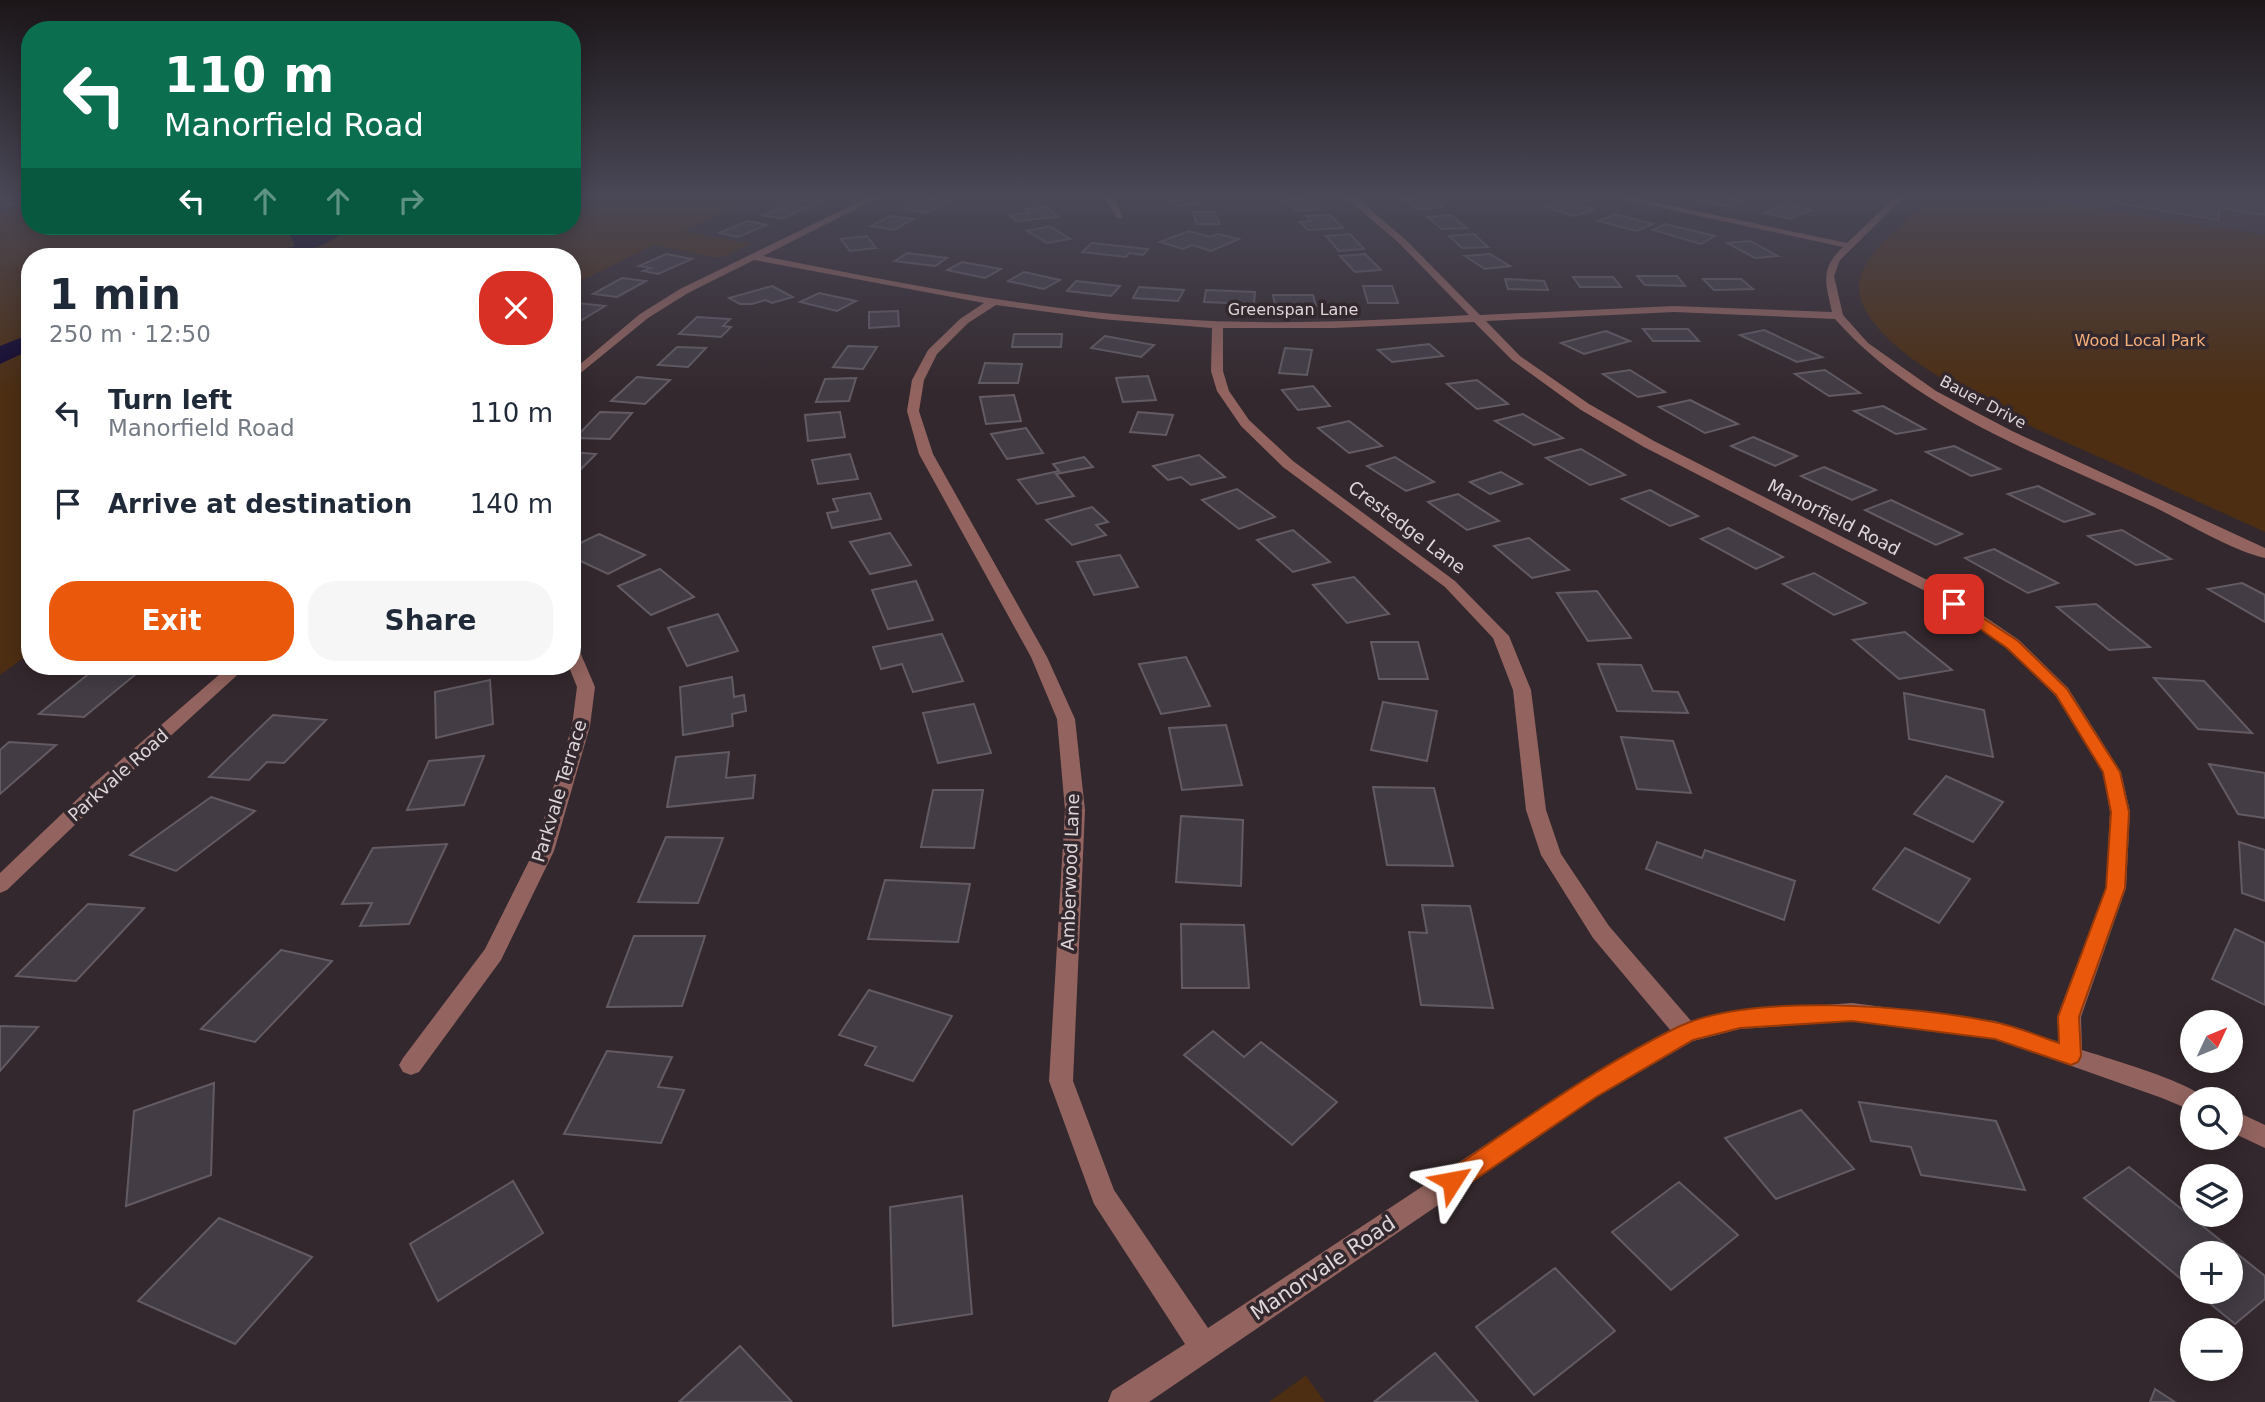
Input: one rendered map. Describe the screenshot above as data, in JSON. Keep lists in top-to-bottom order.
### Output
{
  "streets": {
    "street": [
      "Greenspan Lane",
      "Bauer Drive",
      "Manorfield Road",
      "Crestedge Lane",
      "Parkvale Road",
      "Parkvale Terrace",
      "Amberwood Lane",
      "Manorvale Road"
    ]
  },
  "crossings": [
    ["Greenspan Lane", "Bauer Drive"],
    ["Greenspan Lane", "Manorfield Road"],
    ["Greenspan Lane", "Crestedge Lane"],
    ["Greenspan Lane", "Amberwood Lane"],
    ["Manorfield Road", "Manorvale Road"],
    ["Crestedge Lane", "Manorvale Road"],
    ["Amberwood Lane", "Manorvale Road"]
  ],
  "parks": ["Wood Local Park"],
  "north": "top right",
  "page": {
    "turn": ["110 m", "Manorfield Road"],
    "heading": ["1 min", "250 m · 12:50"],
    "list": [
      {
        "name": "Turn left",
        "note": "Manorfield Road",
        "value": "110 m"
      },
      {
        "name": "Arrive at destination",
        "value": "140 m"
      }
    ],
    "buttons": ["Exit", "Share"],
    "map_buttons": ["+", "−"]
  }
}
